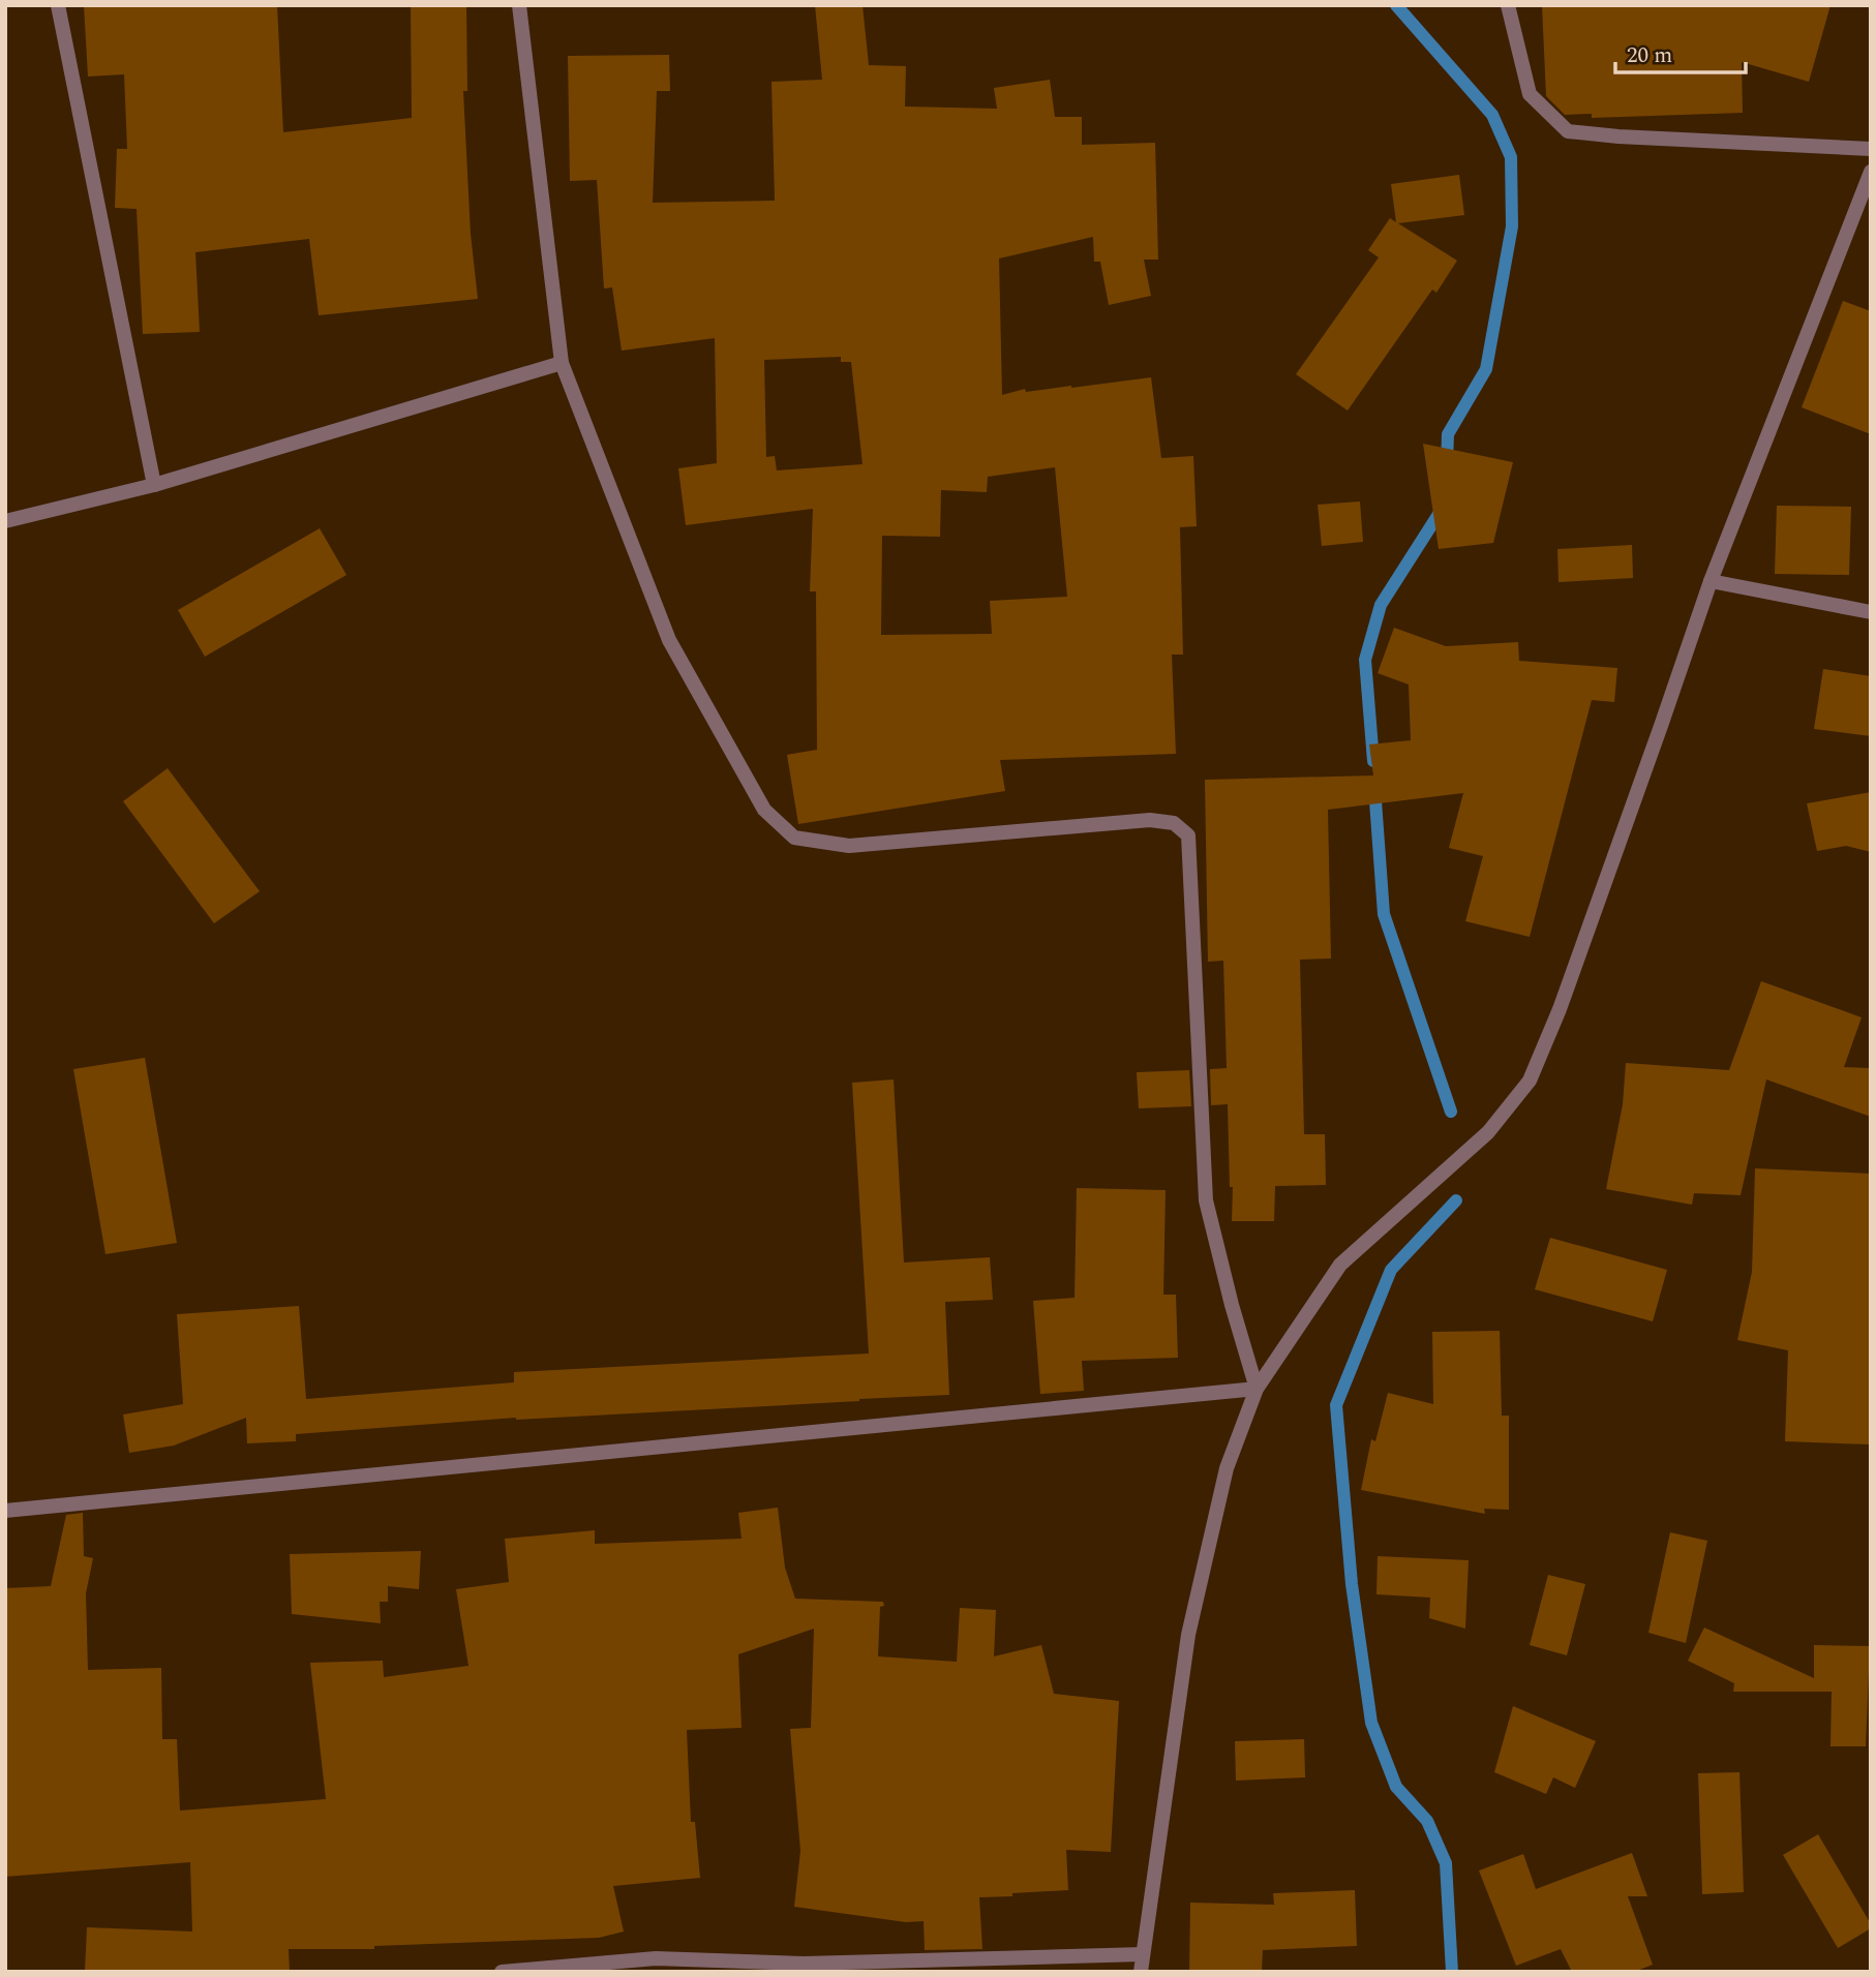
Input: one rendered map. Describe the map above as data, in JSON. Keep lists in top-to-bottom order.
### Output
{
  "scale_bar": "20 m"
}
